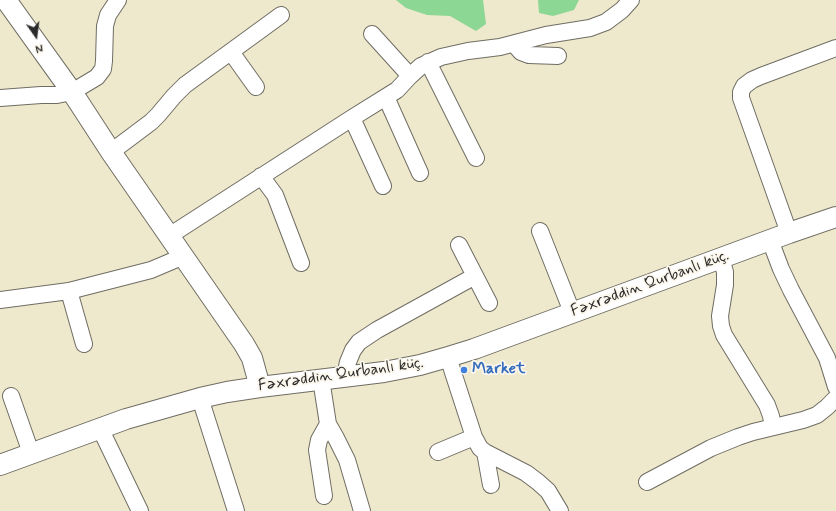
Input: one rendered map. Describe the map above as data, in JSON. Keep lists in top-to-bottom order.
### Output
{
  "streets": {
    "street": ["Fəxrəddin Qurbanlı küç."]
  },
  "places": ["Market"],
  "north": "bottom"
}
